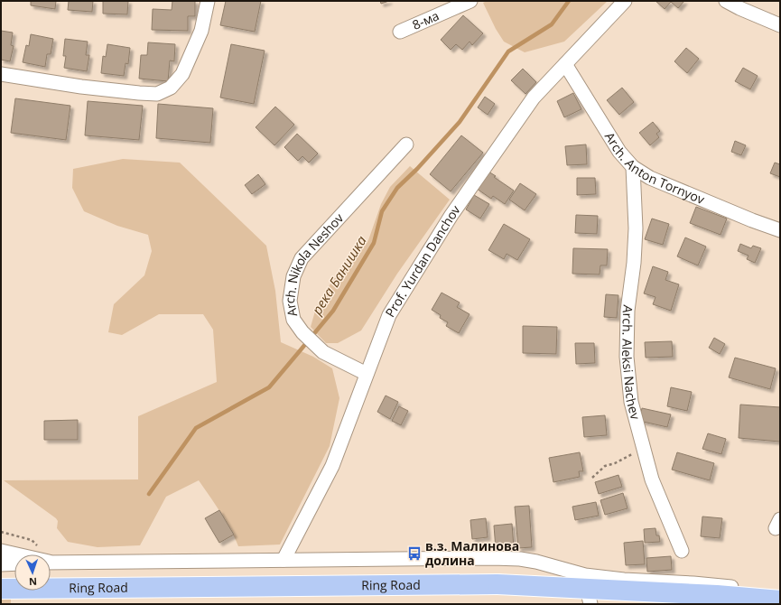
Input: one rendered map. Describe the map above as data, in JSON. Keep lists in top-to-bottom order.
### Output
{
  "streets": {
    "highway": ["Ring Road"],
    "street": [
      "8-ма",
      "Arch. Anton Tornyov",
      "Prof. Yurdan Danchov",
      "Arch. Nikola Neshov",
      "Arch. Aleksi Nachev"
    ]
  },
  "crossings": [
    ["Arch. Anton Tornyov", "Prof. Yurdan Danchov"],
    ["Arch. Anton Tornyov", "Arch. Aleksi Nachev"],
    ["Prof. Yurdan Danchov", "Arch. Nikola Neshov"]
  ],
  "water": ["река Банишка"],
  "places": {
    "bus stop": ["в.з. Малинова долина"]
  },
  "north": "bottom"
}
